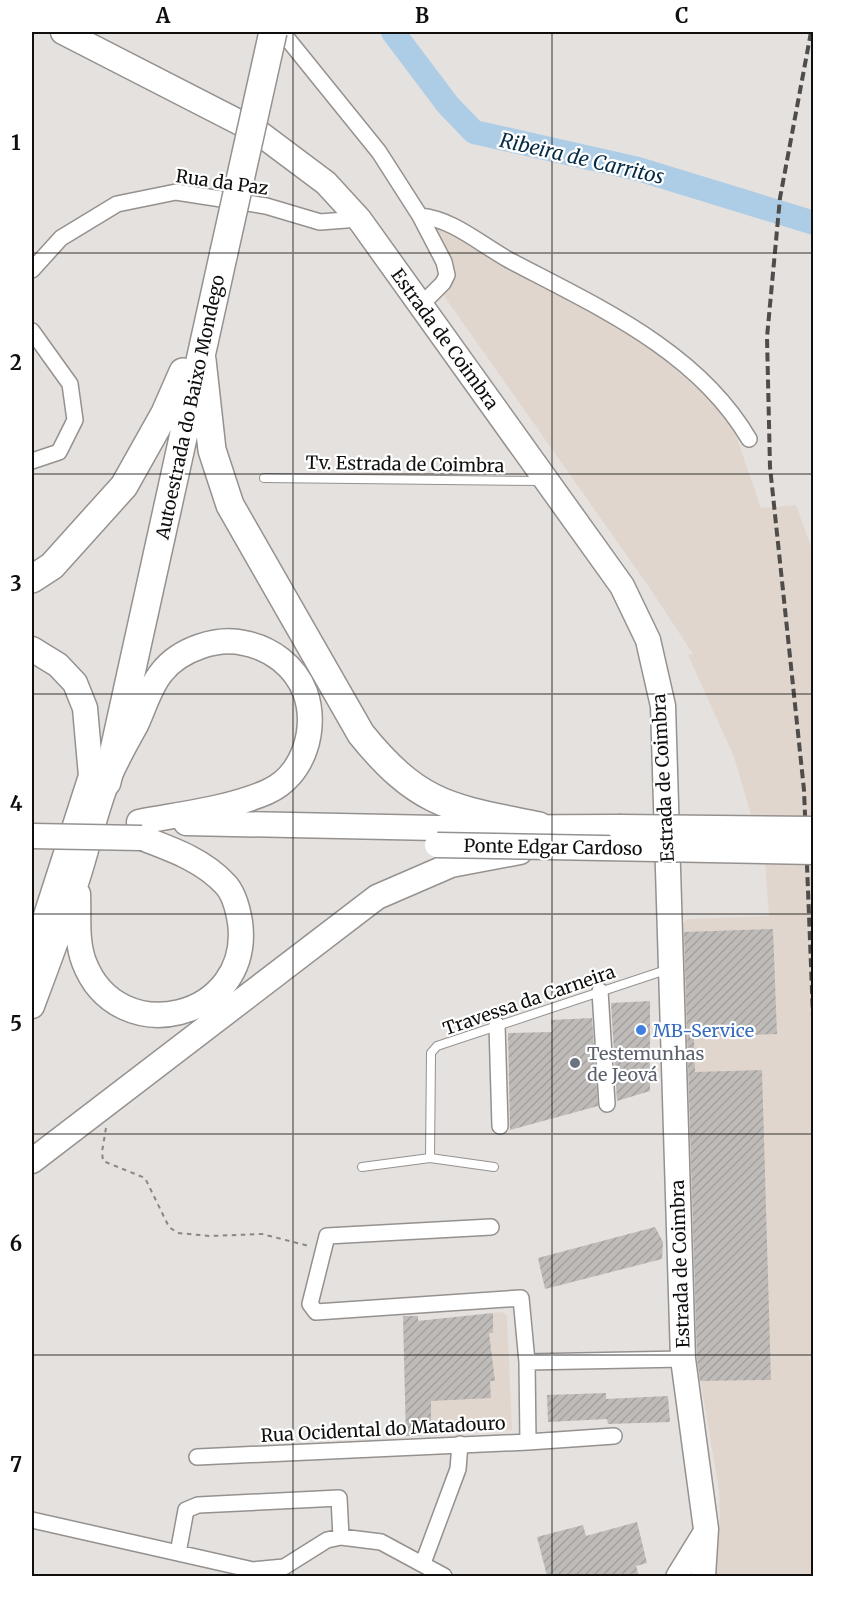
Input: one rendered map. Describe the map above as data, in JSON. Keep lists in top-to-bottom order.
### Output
{
  "streets": {
    "highway": ["Autoestrada do Baixo Mondego"],
    "main road": ["Estrada de Coimbra", "Ponte Edgar Cardoso"],
    "street": ["Rua da Paz", "Rua Ocidental do Matadouro"],
    "lane": ["Tv. Estrada de Coimbra", "Travessa da Carneira"]
  },
  "crossings": [
    ["Rua da Paz", "Estrada de Coimbra"],
    ["Estrada de Coimbra", "Tv. Estrada de Coimbra"],
    ["Estrada de Coimbra", "Travessa da Carneira"]
  ],
  "water": ["Ribeira de Carritos"],
  "places": ["MB-Service", "Testemunhas de Jeová"],
  "grid": {
    "columns": ["A", "B", "C"],
    "rows": [
      "1",
      "2",
      "3",
      "4",
      "5",
      "6",
      "7"
    ]
  }
}
